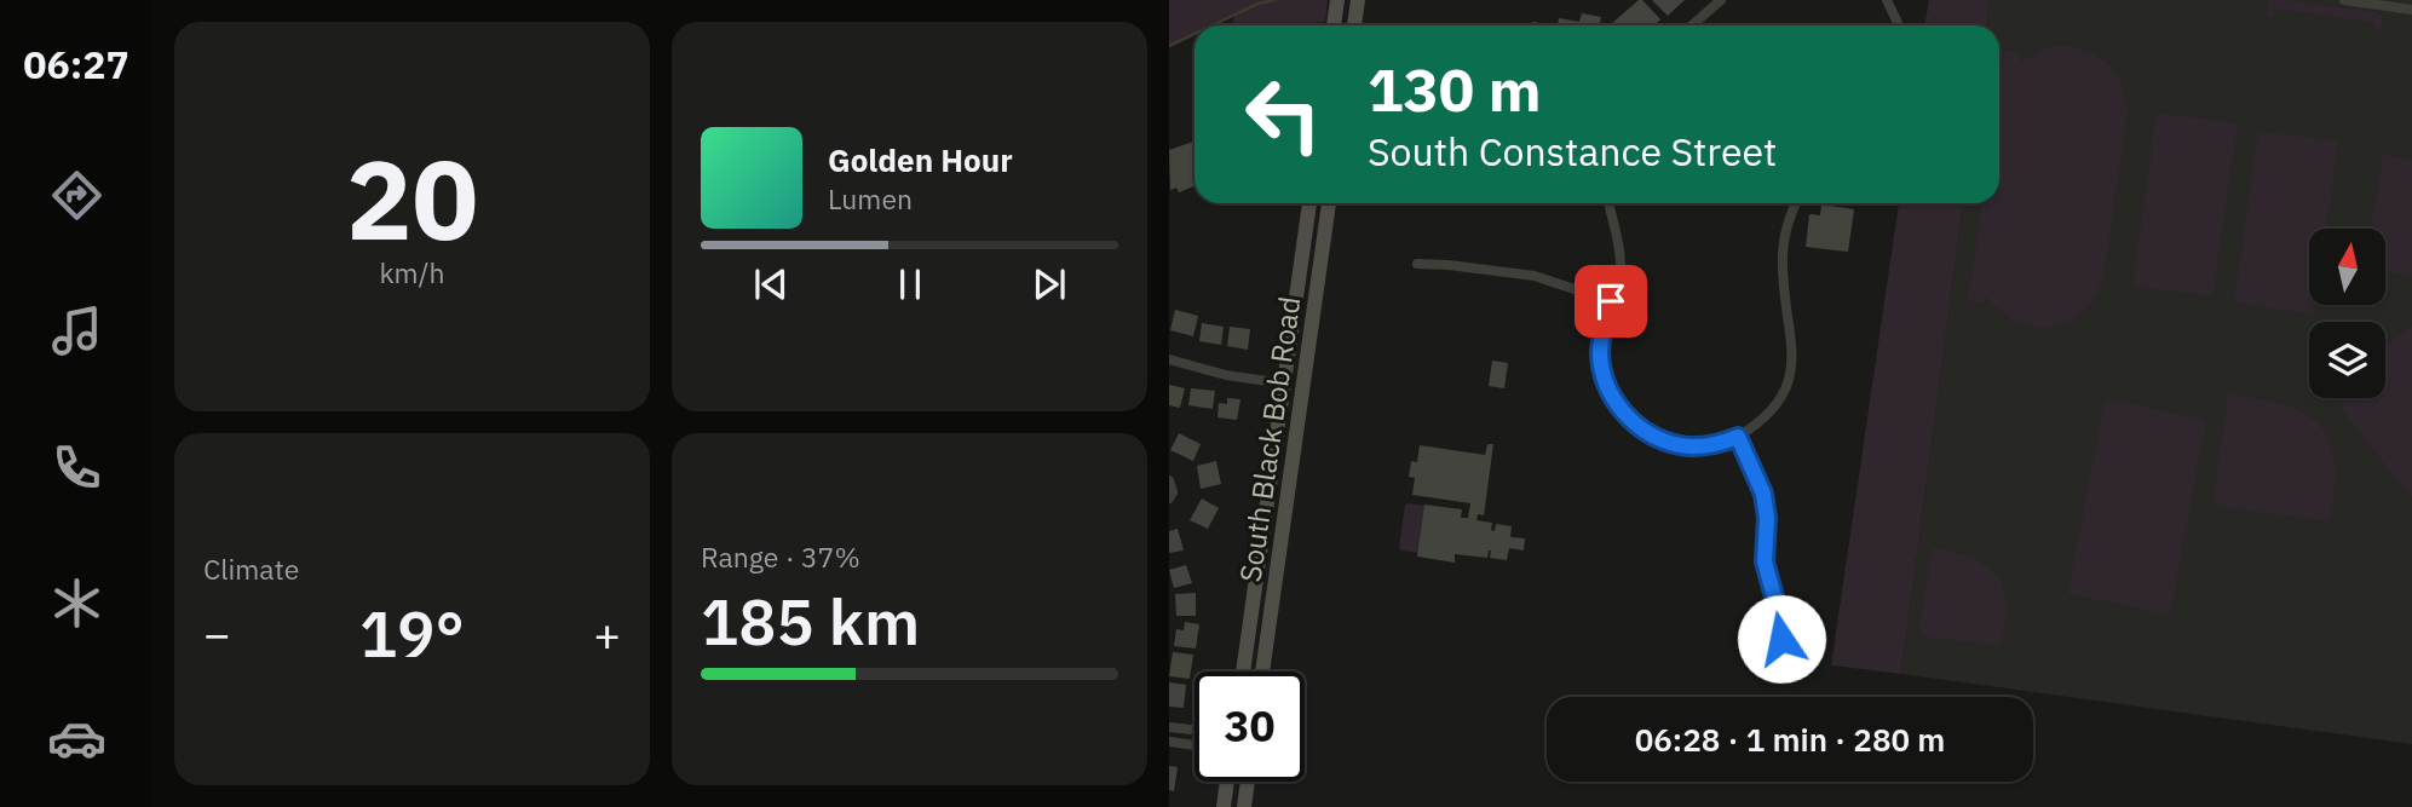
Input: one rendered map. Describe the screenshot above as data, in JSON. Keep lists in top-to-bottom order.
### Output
{
  "streets": {
    "main road": ["South Black Bob Road"]
  },
  "north": "top",
  "page": {
    "tabs": "06:27",
    "tile": [
      ["20", "km/h"],
      "Climate",
      ["Range · 37%", "185 km"]
    ],
    "turn": ["130 m", "South Constance Street"],
    "song": ["Golden Hour", "Lumen"],
    "heat": ["−", "19°", "+"],
    "limit": "30",
    "trip": "06:28 · 1 min · 280 m"
  }
}
